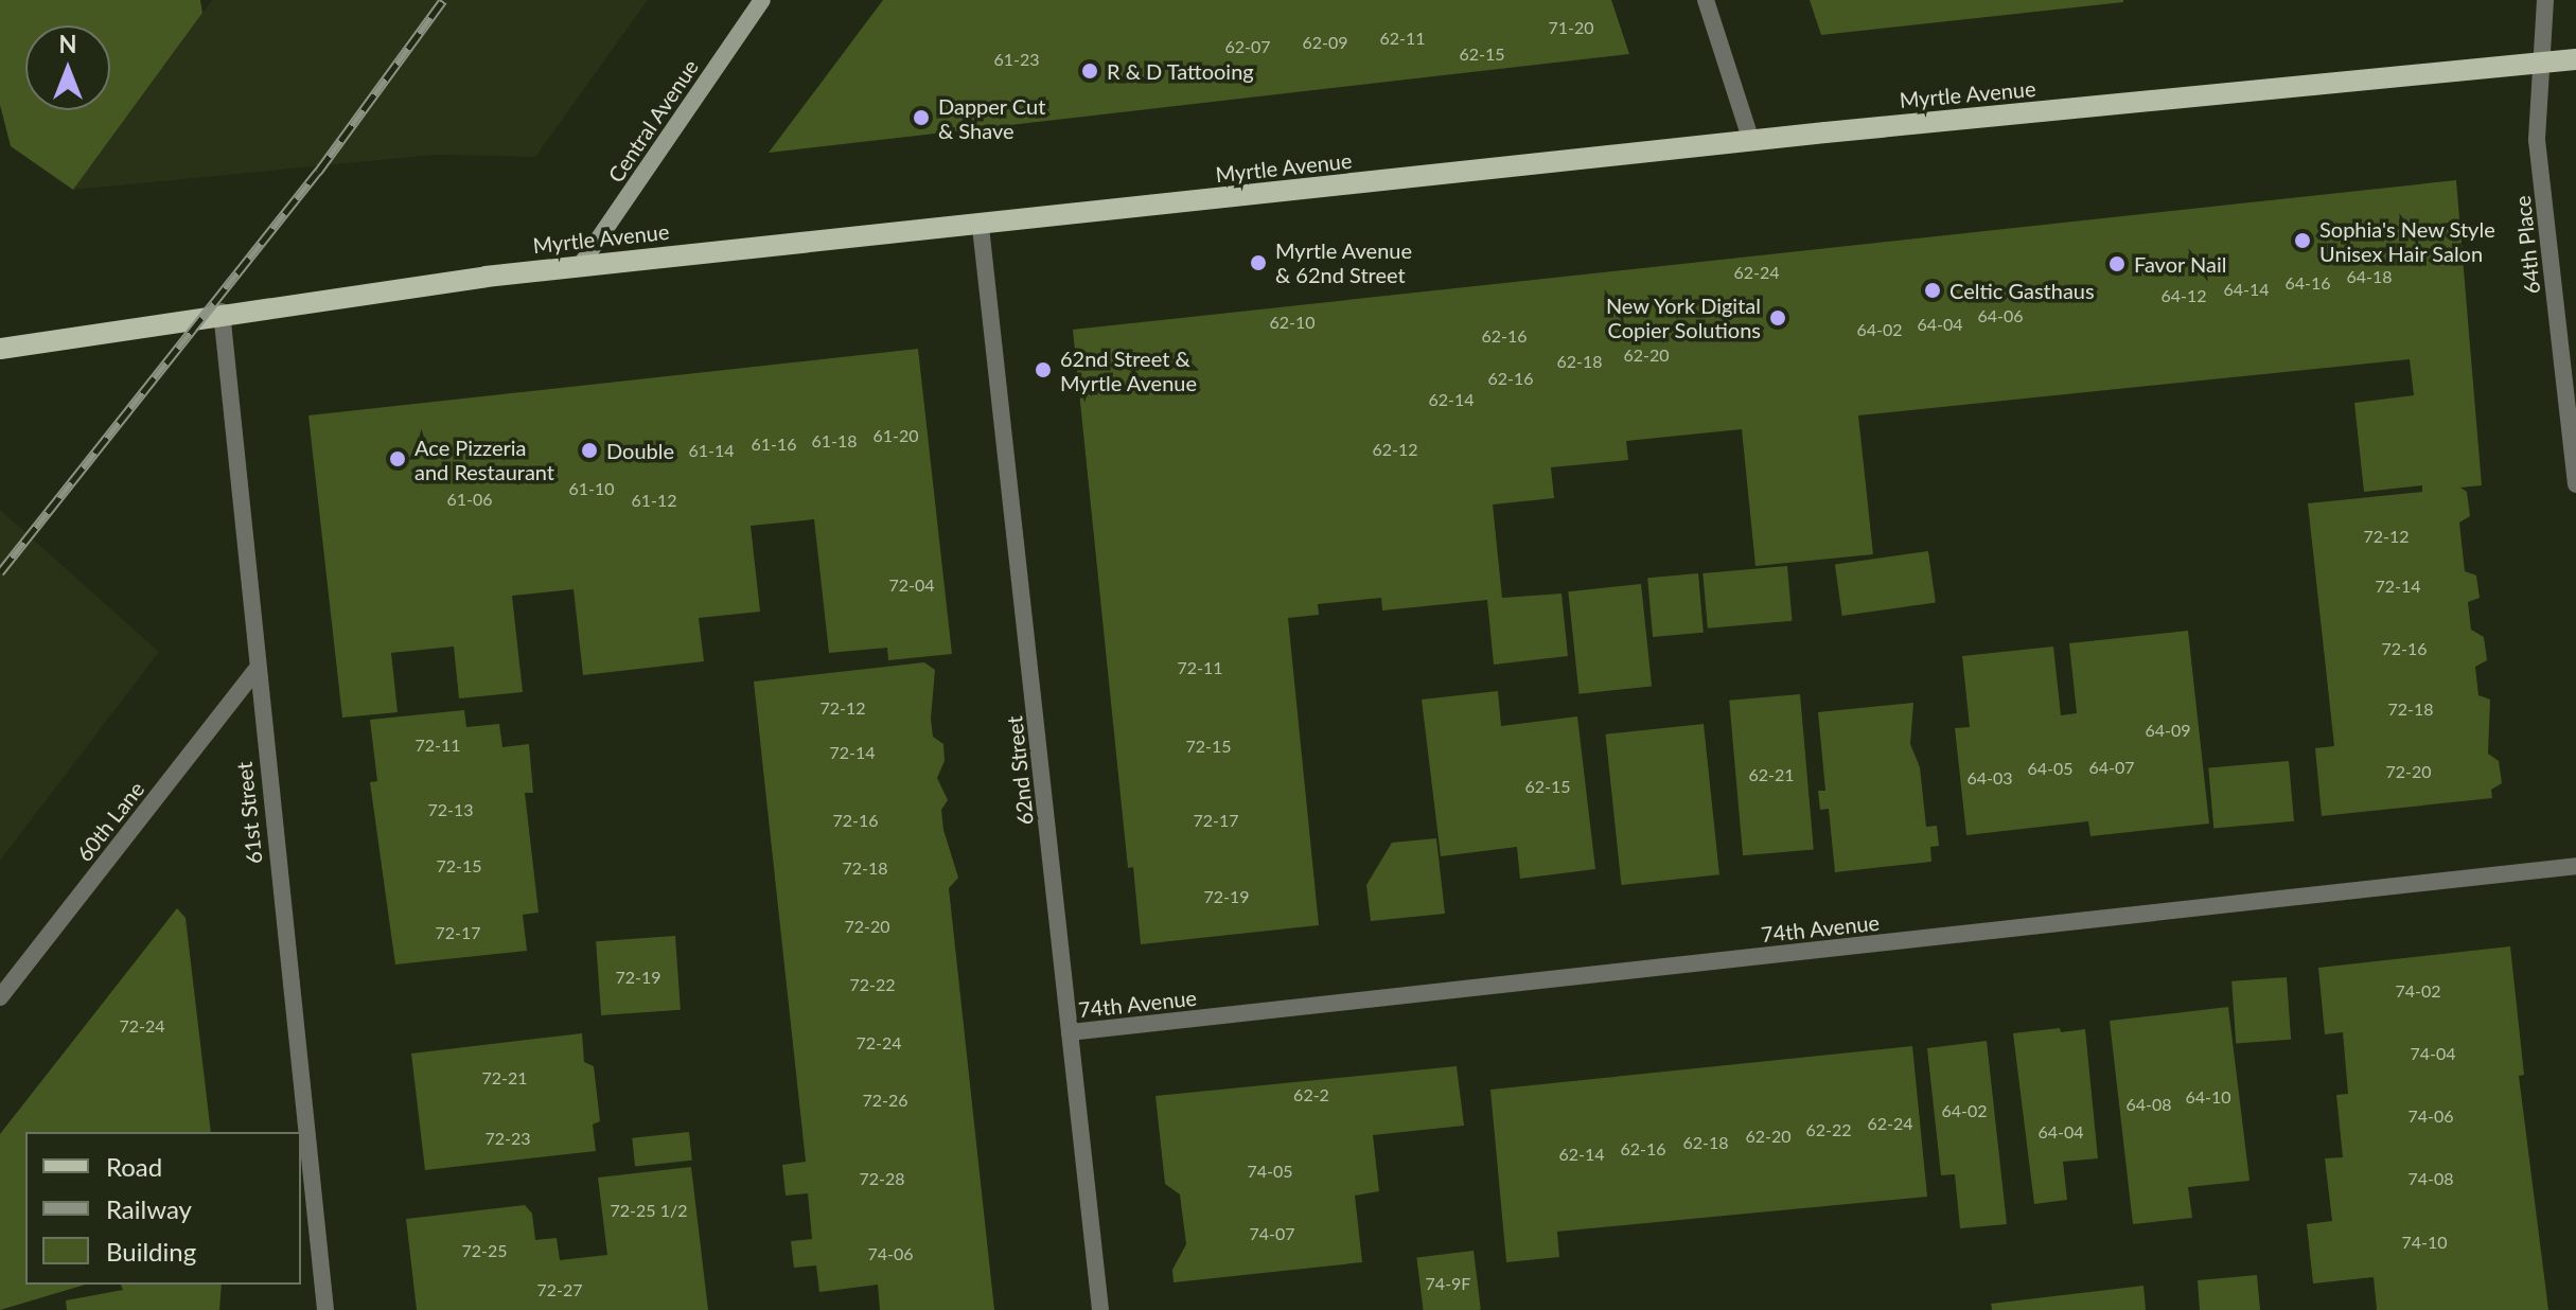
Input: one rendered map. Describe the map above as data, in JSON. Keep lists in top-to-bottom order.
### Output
{
  "streets": {
    "main road": ["Myrtle Avenue", "Central Avenue"],
    "street": [
      "64th Place",
      "62nd Street",
      "61st Street",
      "60th Lane",
      "74th Avenue"
    ]
  },
  "crossings": [
    ["Myrtle Avenue", "Central Avenue"],
    ["Myrtle Avenue", "64th Place"],
    ["Myrtle Avenue", "62nd Street"],
    ["Myrtle Avenue", "61st Street"],
    ["62nd Street", "74th Avenue"],
    ["61st Street", "60th Lane"]
  ],
  "places": [
    "R & D Tattooing",
    "Dapper Cut & Shave",
    "Sophia's New Style Unisex Hair Salon",
    "Myrtle Avenue & 62nd Street",
    "Favor Nail",
    "Celtic Gasthaus",
    "New York Digital Copier Solutions",
    "62nd Street & Myrtle Avenue",
    "Double",
    "Ace Pizzeria and Restaurant"
  ],
  "house_numbers": [
    "71-20",
    "62-11",
    "62-09",
    "62-07",
    "62-15",
    "61-23",
    "62-24",
    "64-18",
    "64-16",
    "64-14",
    "64-12",
    "64-06",
    "62-10",
    "64-04",
    "64-02",
    "62-16",
    "62-20",
    "62-18",
    "62-16",
    "62-14",
    "61-20",
    "61-18",
    "61-16",
    "62-12",
    "61-14",
    "61-10",
    "61-06",
    "61-12",
    "72-12",
    "72-04",
    "72-14",
    "72-16",
    "72-11",
    "72-12",
    "72-18",
    "64-09",
    "72-11",
    "72-15",
    "72-14",
    "64-07",
    "64-05",
    "72-20",
    "62-21",
    "64-03",
    "62-15",
    "72-13",
    "72-16",
    "72-17",
    "72-15",
    "72-18",
    "72-19",
    "72-20",
    "72-17",
    "72-19",
    "72-22",
    "74-02",
    "72-24",
    "72-24",
    "74-04",
    "72-21",
    "62-2",
    "64-10",
    "72-26",
    "64-08",
    "64-02",
    "74-06",
    "62-24",
    "62-22",
    "64-04",
    "62-20",
    "72-23",
    "62-18",
    "62-16",
    "62-14",
    "74-05",
    "72-28",
    "74-08",
    "72-25 1/2",
    "74-07",
    "74-10",
    "72-25",
    "74-06",
    "74-9F",
    "72-27"
  ],
  "legend": ["Road", "Railway", "Building"],
  "north": "top"
}
